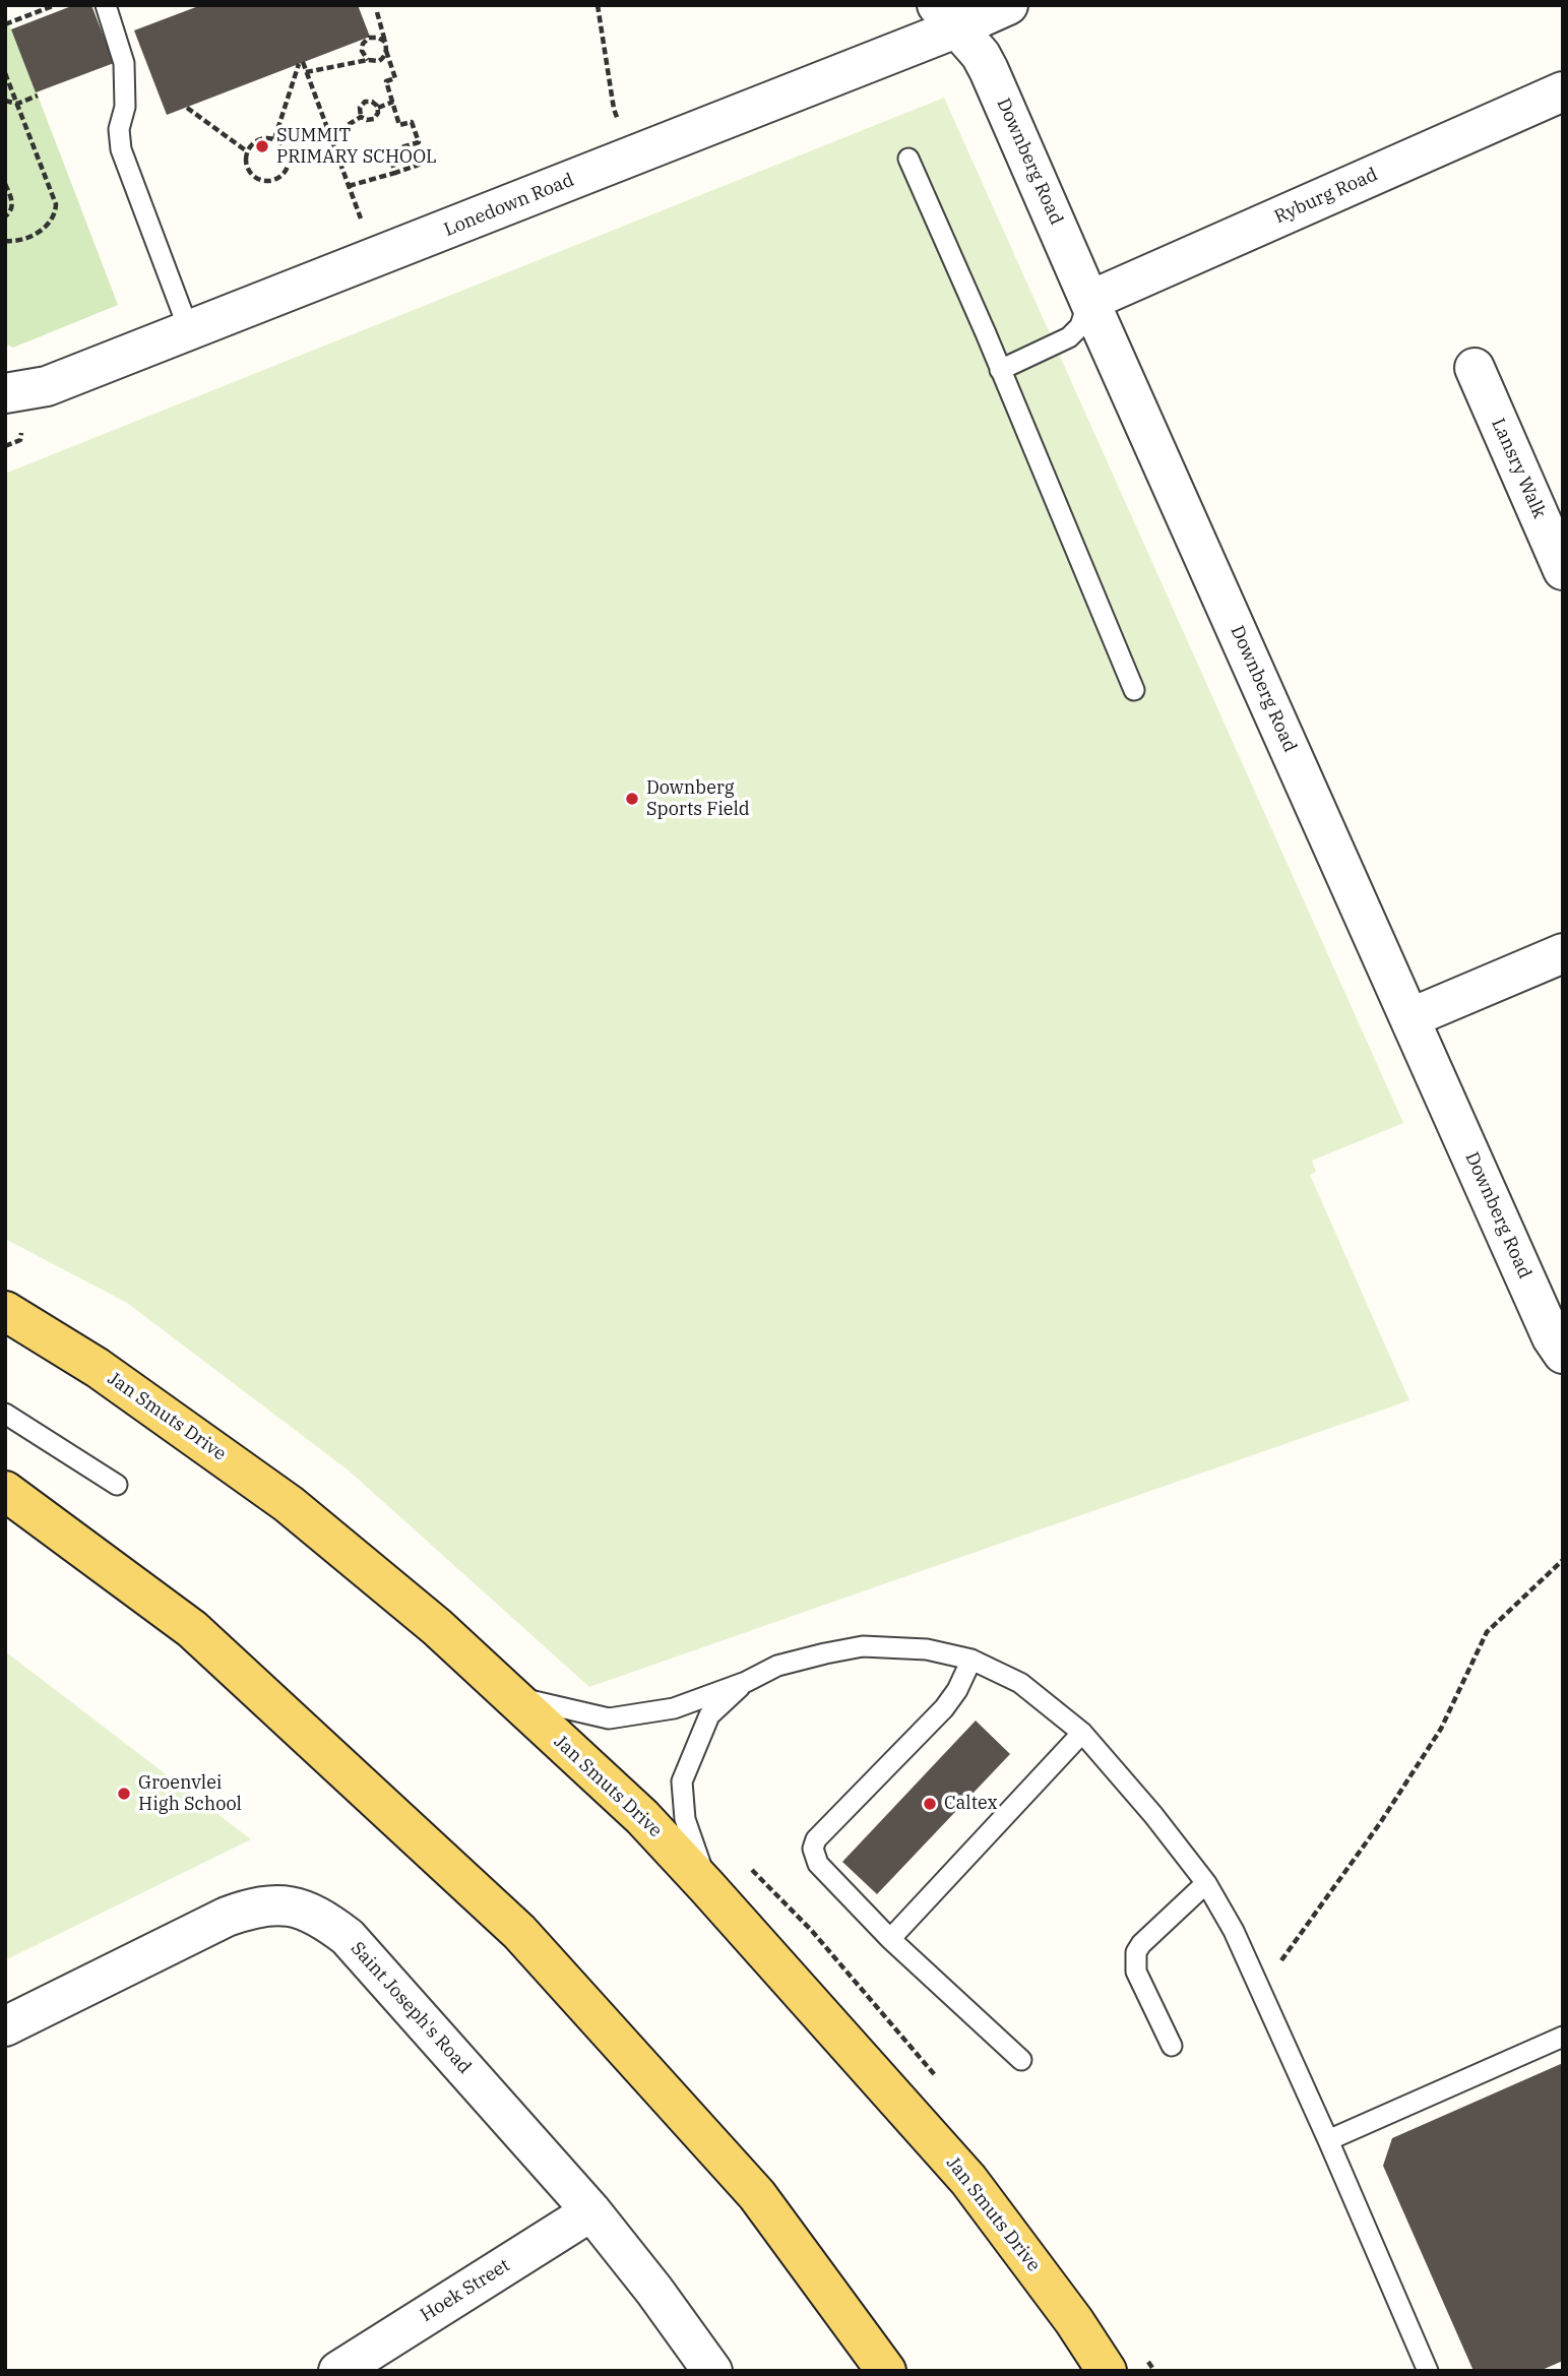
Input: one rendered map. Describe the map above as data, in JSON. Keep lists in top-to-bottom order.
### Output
{
  "streets": {
    "main road": ["Jan Smuts Drive"],
    "street": [
      "Downberg Road",
      "Ryburg Road",
      "Lonedown Road",
      "Lansry Walk",
      "Saint Joseph's Road",
      "Hoek Street"
    ]
  },
  "crossings": [
    ["Downberg Road", "Ryburg Road"],
    ["Downberg Road", "Lonedown Road"],
    ["Saint Joseph's Road", "Hoek Street"]
  ],
  "places": [
    "SUMMIT PRIMARY SCHOOL",
    "Downberg Sports Field",
    "Groenvlei High School",
    "Caltex"
  ]
}
